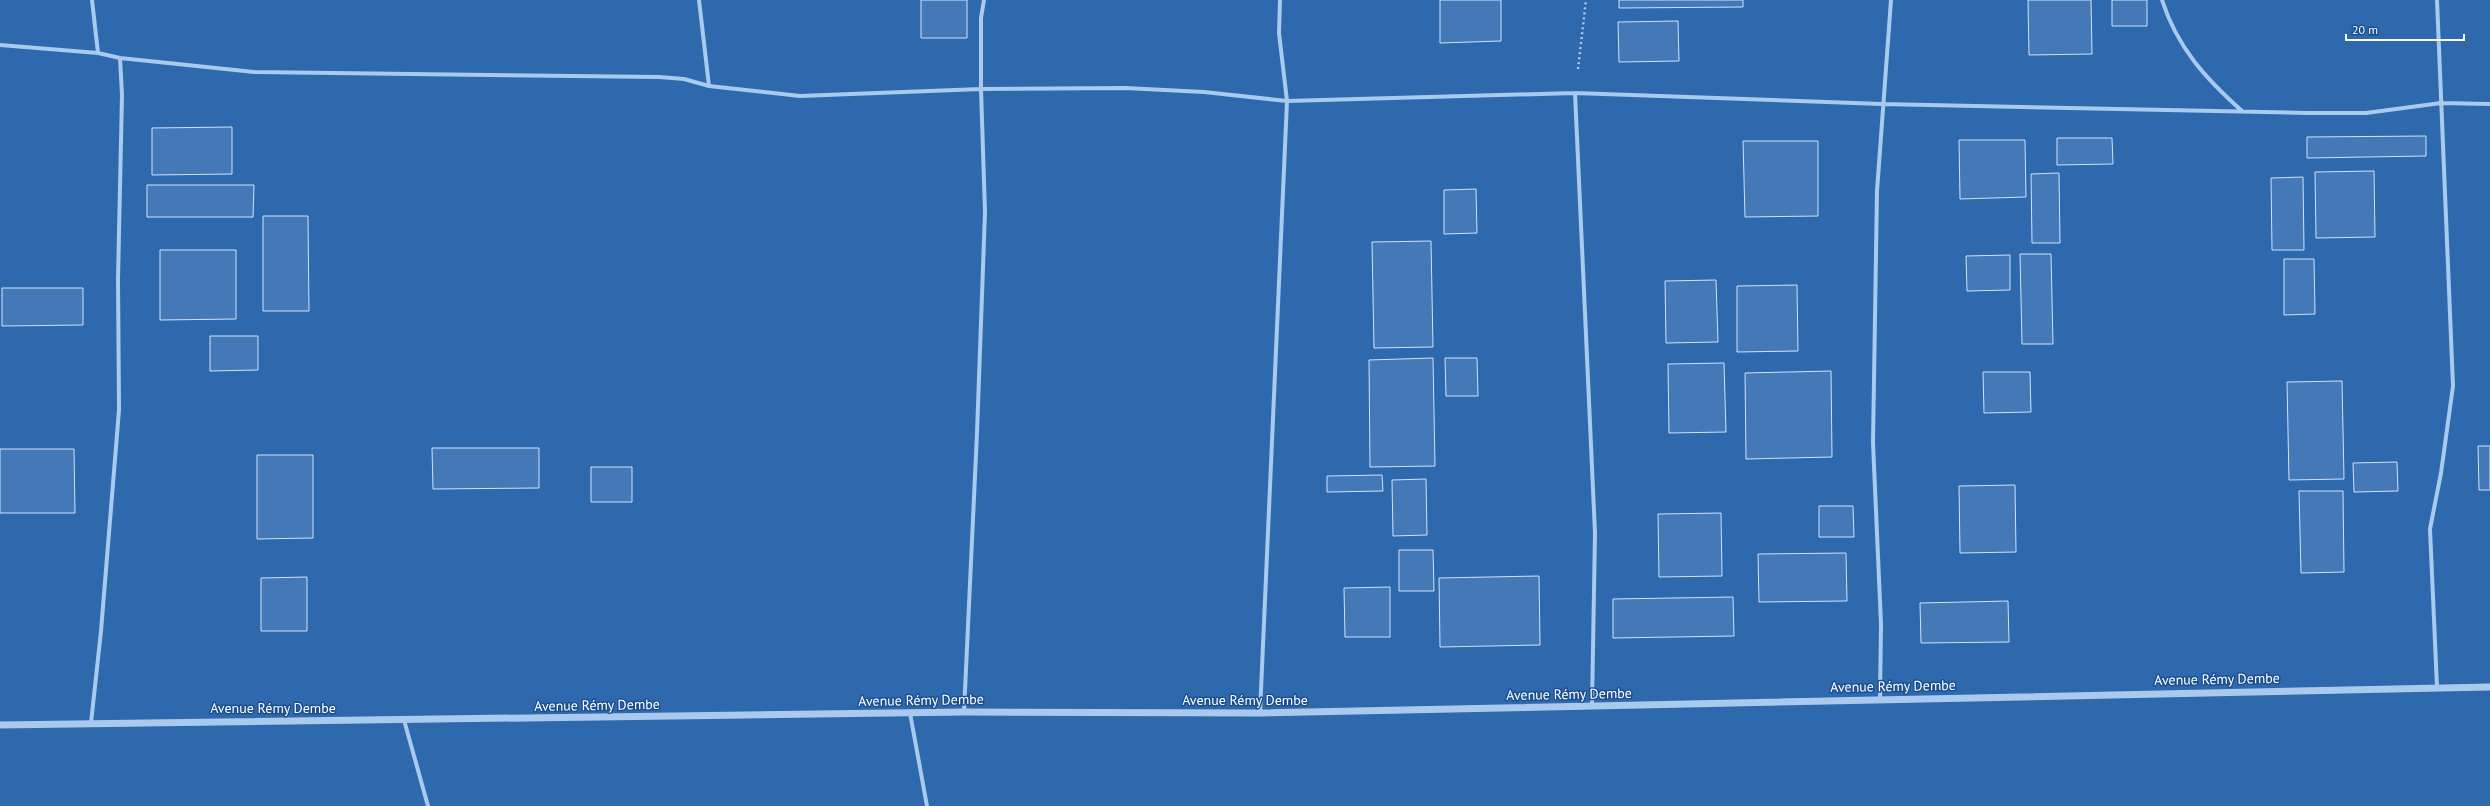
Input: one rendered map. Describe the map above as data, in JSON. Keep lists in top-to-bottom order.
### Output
{
  "streets": {
    "street": ["Avenue Rémy Dembe"]
  },
  "scale_bar": "20 m"
}
